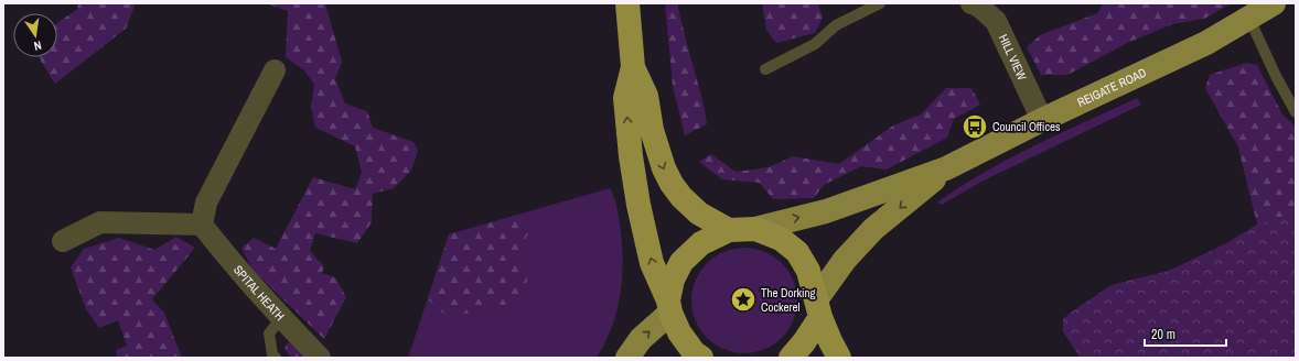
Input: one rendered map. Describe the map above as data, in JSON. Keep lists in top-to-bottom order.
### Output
{
  "streets": {
    "main road": ["REIGATE ROAD"],
    "street": ["HILL VIEW", "SPITAL HEATH"]
  },
  "crossings": [
    ["HILL VIEW", "REIGATE ROAD"]
  ],
  "places": {
    "bus stop": ["Council Offices"],
    "place": ["The Dorking Cockerel"]
  },
  "scale_bar": "20 m",
  "north": "bottom"
}
